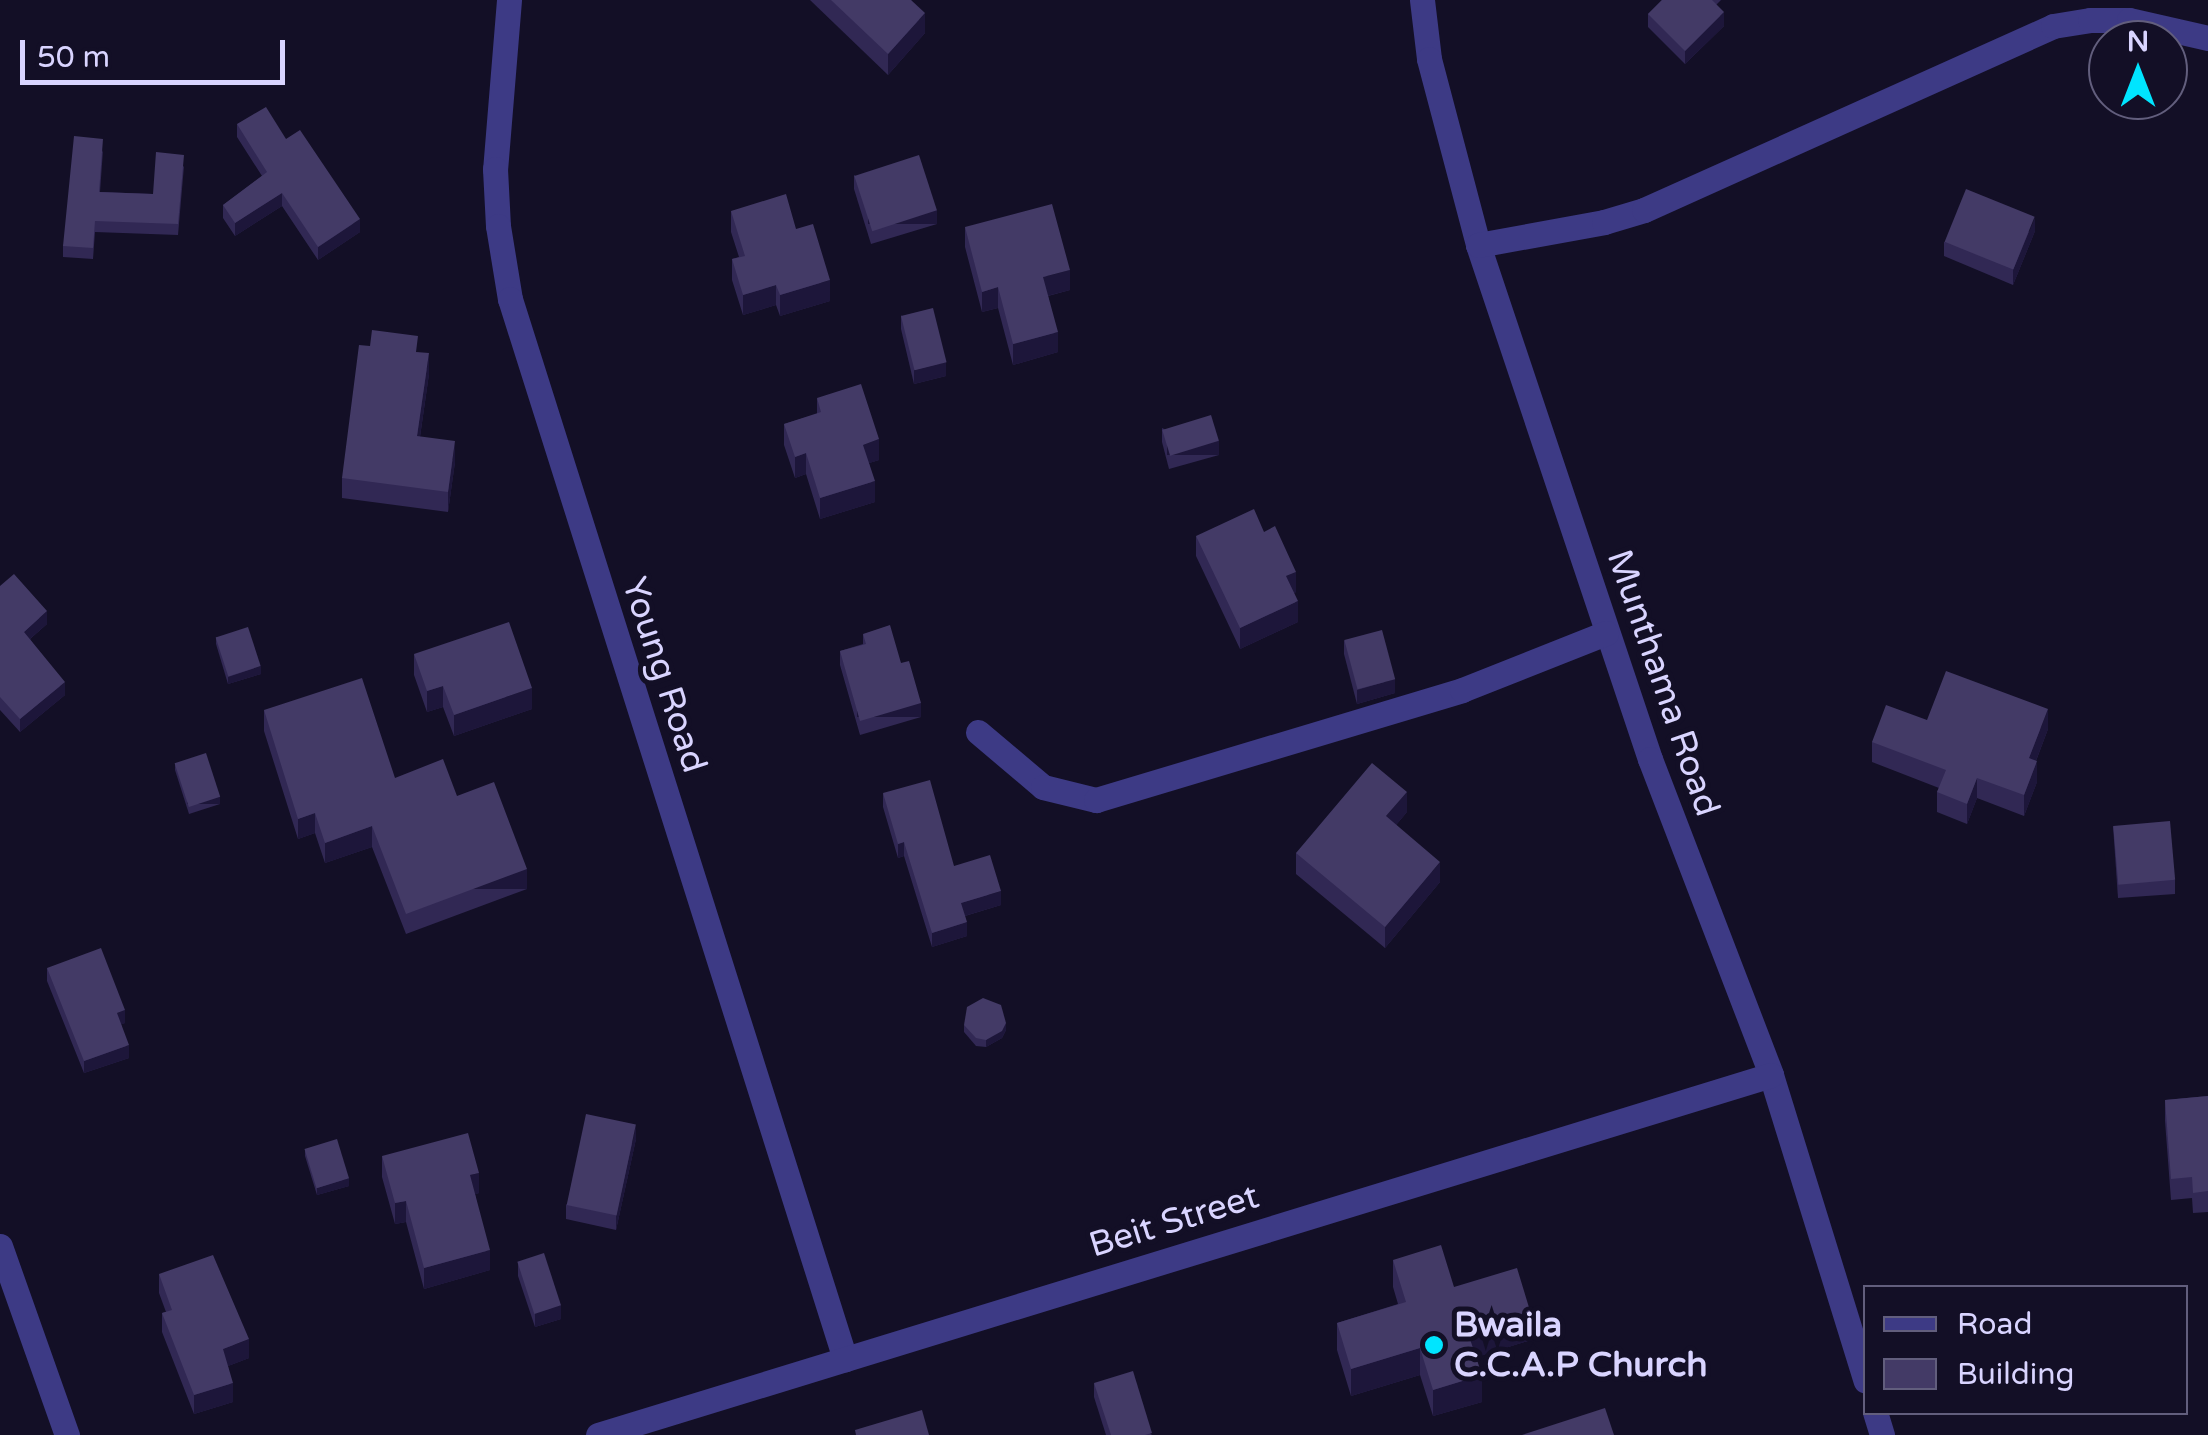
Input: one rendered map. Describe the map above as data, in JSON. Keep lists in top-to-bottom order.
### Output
{
  "streets": {
    "street": ["Young Road", "Munthama Road", "Beit Street"]
  },
  "crossings": [
    ["Young Road", "Beit Street"],
    ["Munthama Road", "Beit Street"]
  ],
  "places": ["Bwaila C.C.A.P Church"],
  "legend": ["Road", "Building"],
  "scale_bar": "50 m",
  "north": "top"
}
